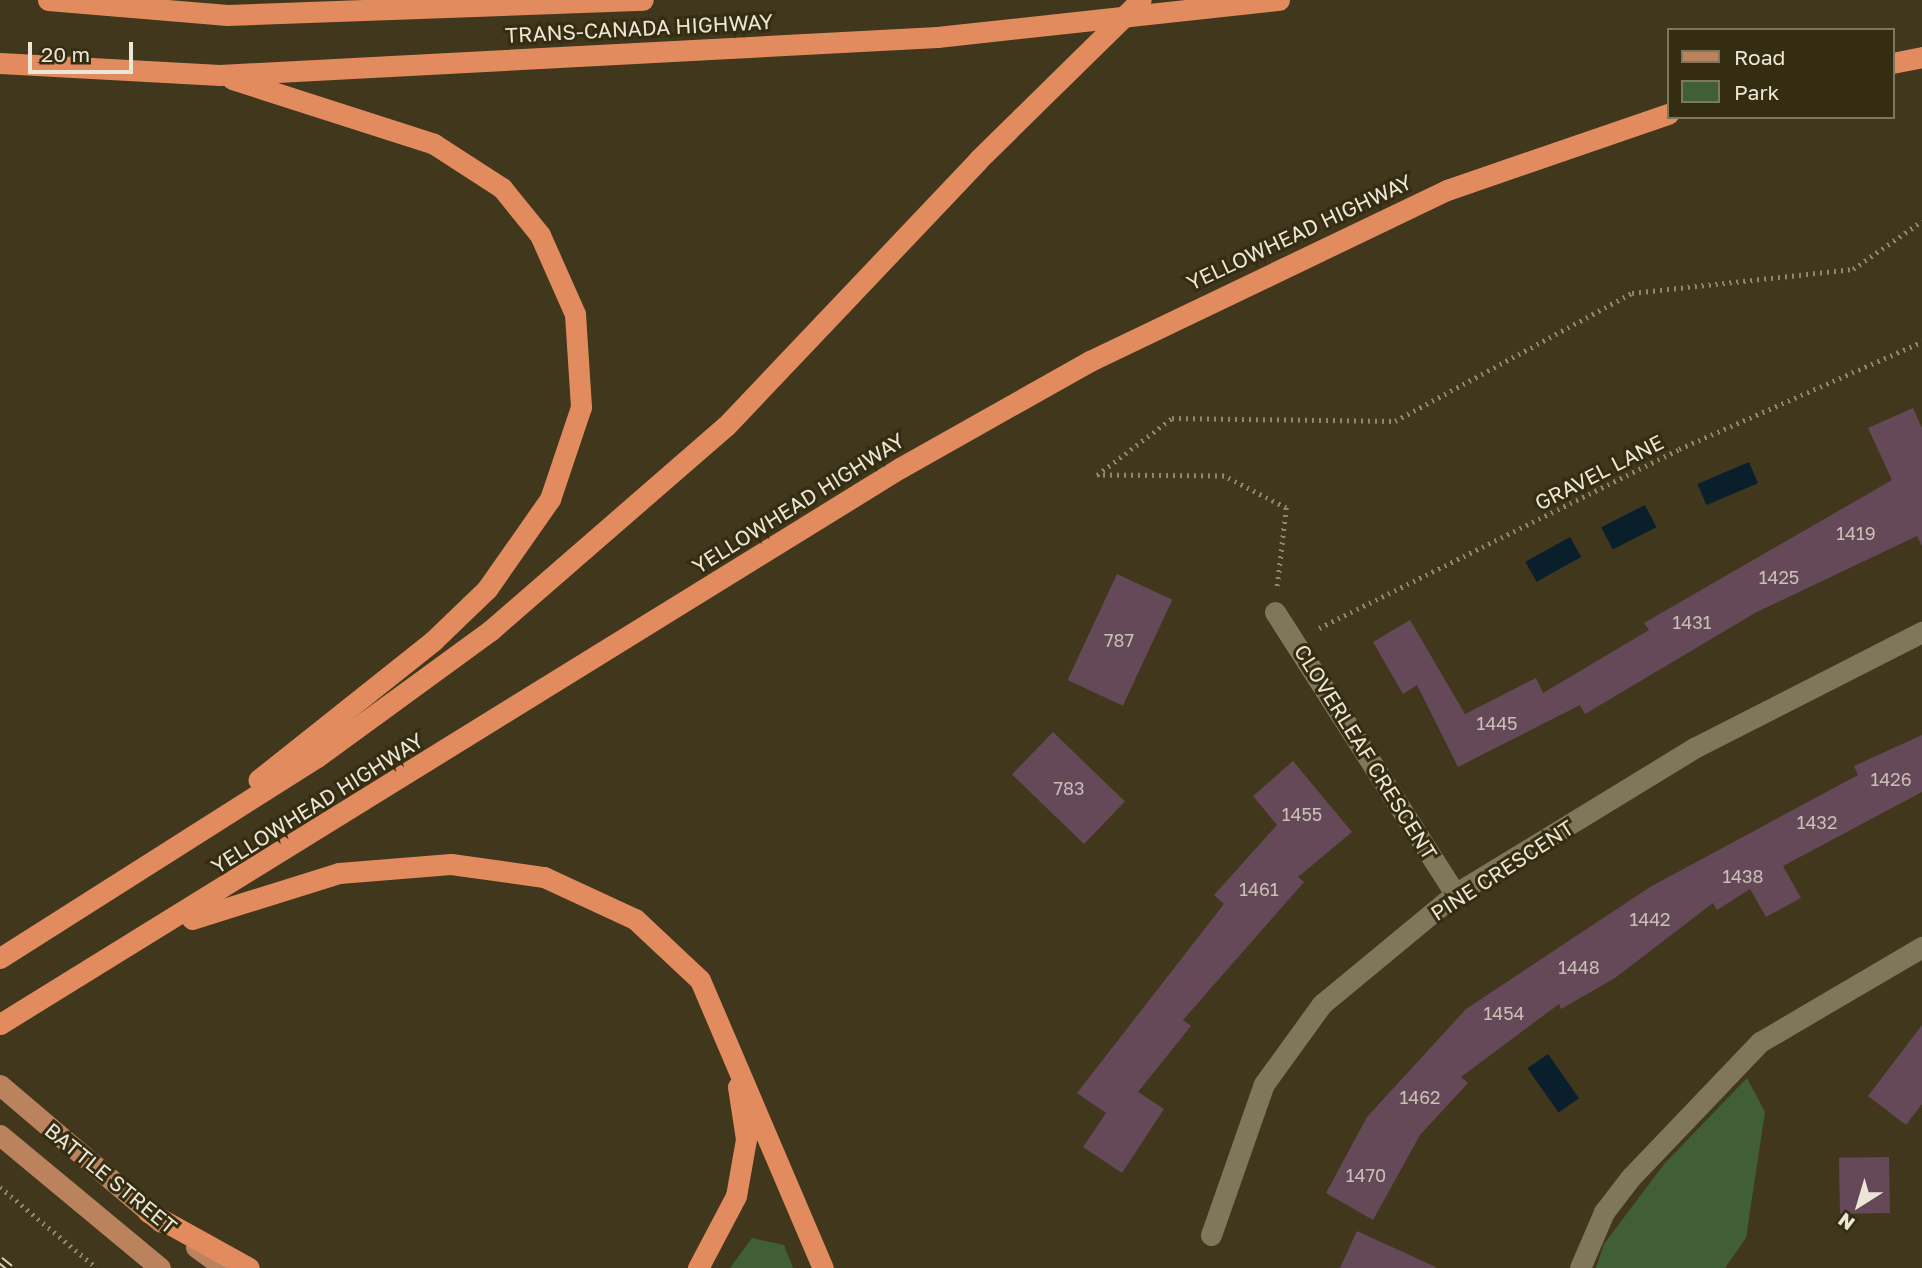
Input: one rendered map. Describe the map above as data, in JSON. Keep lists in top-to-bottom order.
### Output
{
  "streets": {
    "highway": ["TRANS-CANADA HIGHWAY", "YELLOWHEAD HIGHWAY"],
    "main road": ["BATTLE STREET"],
    "street": ["CLOVERLEAF CRESCENT", "PINE CRESCENT"],
    "path": ["GRAVEL LANE"]
  },
  "crossings": [
    ["GRAVEL LANE", "CLOVERLEAF CRESCENT"],
    ["CLOVERLEAF CRESCENT", "PINE CRESCENT"]
  ],
  "house_numbers": [
    "1419",
    "1425",
    "1431",
    "787",
    "1445",
    "1426",
    "783",
    "1455",
    "1432",
    "1438",
    "1461",
    "1442",
    "1448",
    "1454",
    "1462",
    "1470"
  ],
  "legend": ["Road", "Park"],
  "scale_bar": "20 m",
  "north": "bottom left"
}
